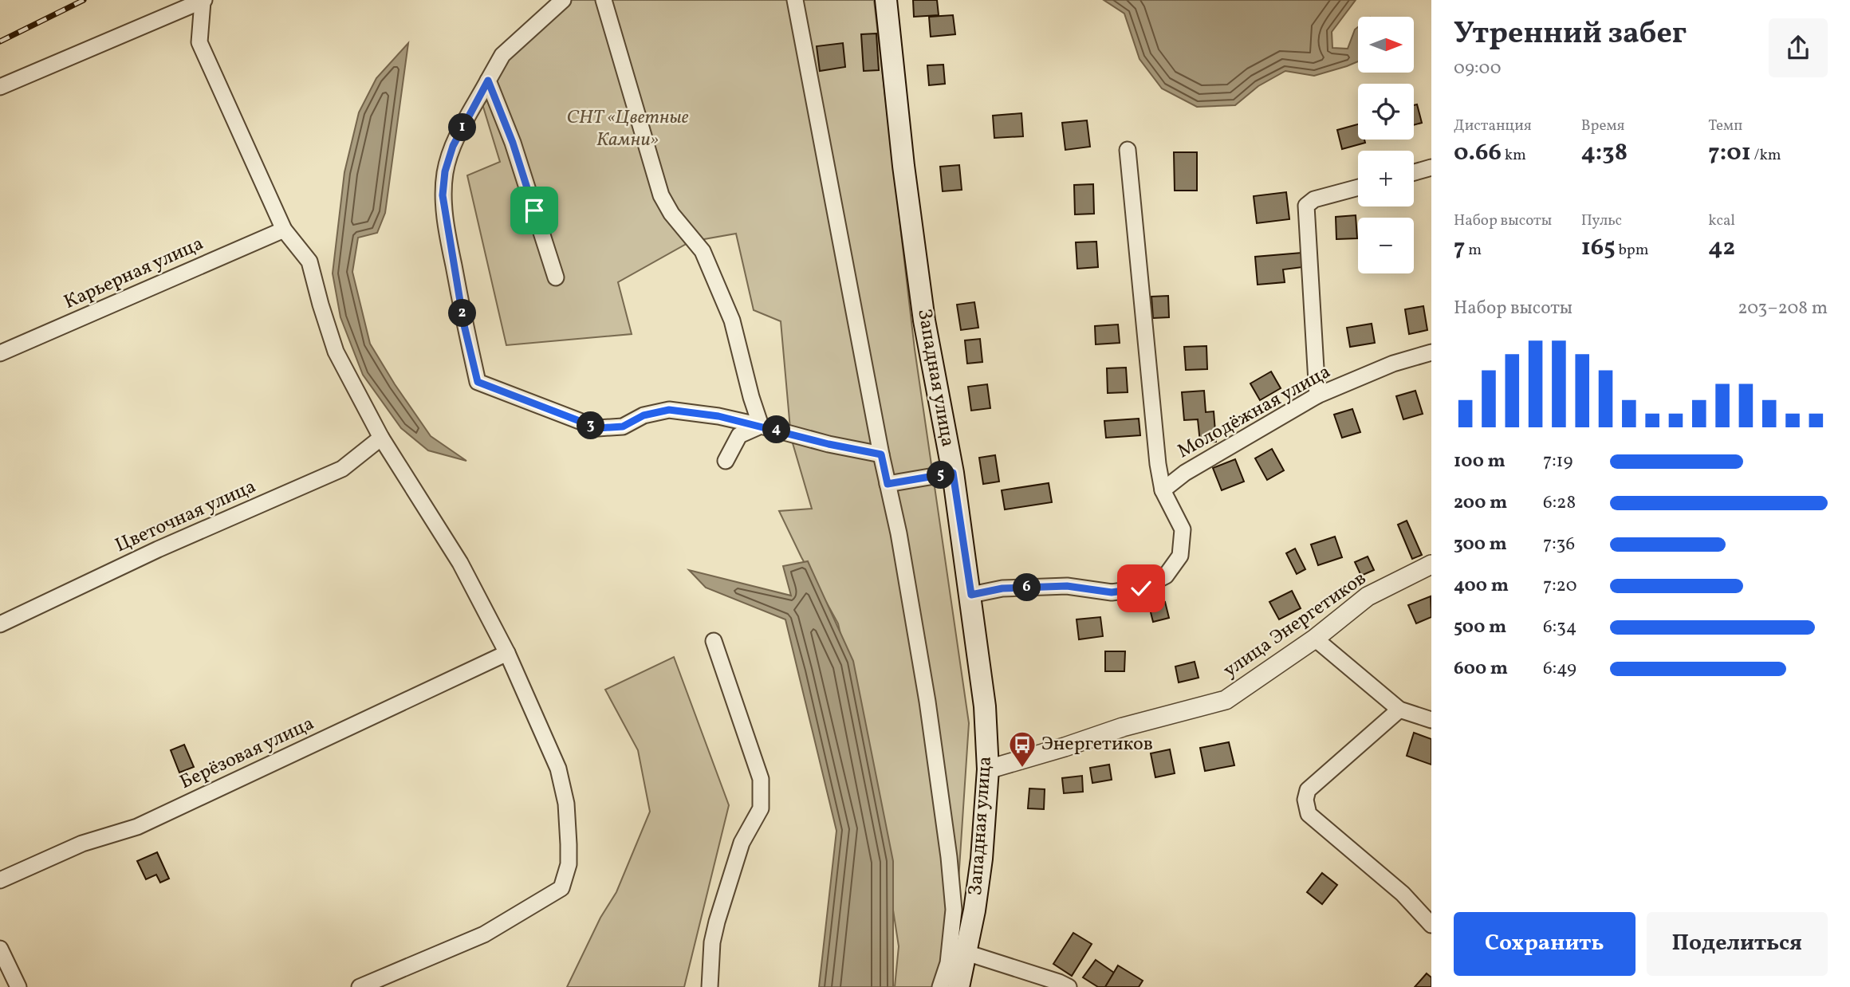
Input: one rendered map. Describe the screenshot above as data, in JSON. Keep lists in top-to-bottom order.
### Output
{
  "streets": {
    "main road": ["Западная улица"],
    "street": [
      "Карьерная улица",
      "Молодёжная улица",
      "Цветочная улица",
      "улица Энергетиков",
      "Берёзовая улица"
    ]
  },
  "crossings": [
    ["Западная улица", "улица Энергетиков"]
  ],
  "parks": ["СНТ «Цветные Камни»"],
  "places": {
    "bus stop": ["Энергетиков"]
  },
  "north": "right",
  "page": {
    "heading": ["Утренний забег", "09:00"],
    "map_buttons": ["+", "−"],
    "stats": [
      ["Дистанция", "0.66 km"],
      ["Время", "4:38"],
      ["Темп", "7:01 /km"],
      ["Набор высоты", "7 m"],
      ["Пульс", "165 bpm"],
      ["kcal", "42"]
    ],
    "pins": [
      "1",
      "2",
      "3",
      "4",
      "5",
      "6"
    ],
    "chart": ["Набор высоты", "203–208 m"],
    "list": [
      {
        "name": "100 m",
        "note": "7:19"
      },
      {
        "name": "200 m",
        "note": "6:28"
      },
      {
        "name": "300 m",
        "note": "7:36"
      },
      {
        "name": "400 m",
        "note": "7:20"
      },
      {
        "name": "500 m",
        "note": "6:34"
      },
      {
        "name": "600 m",
        "note": "6:49"
      }
    ],
    "buttons": ["Сохранить", "Поделиться"]
  }
}
